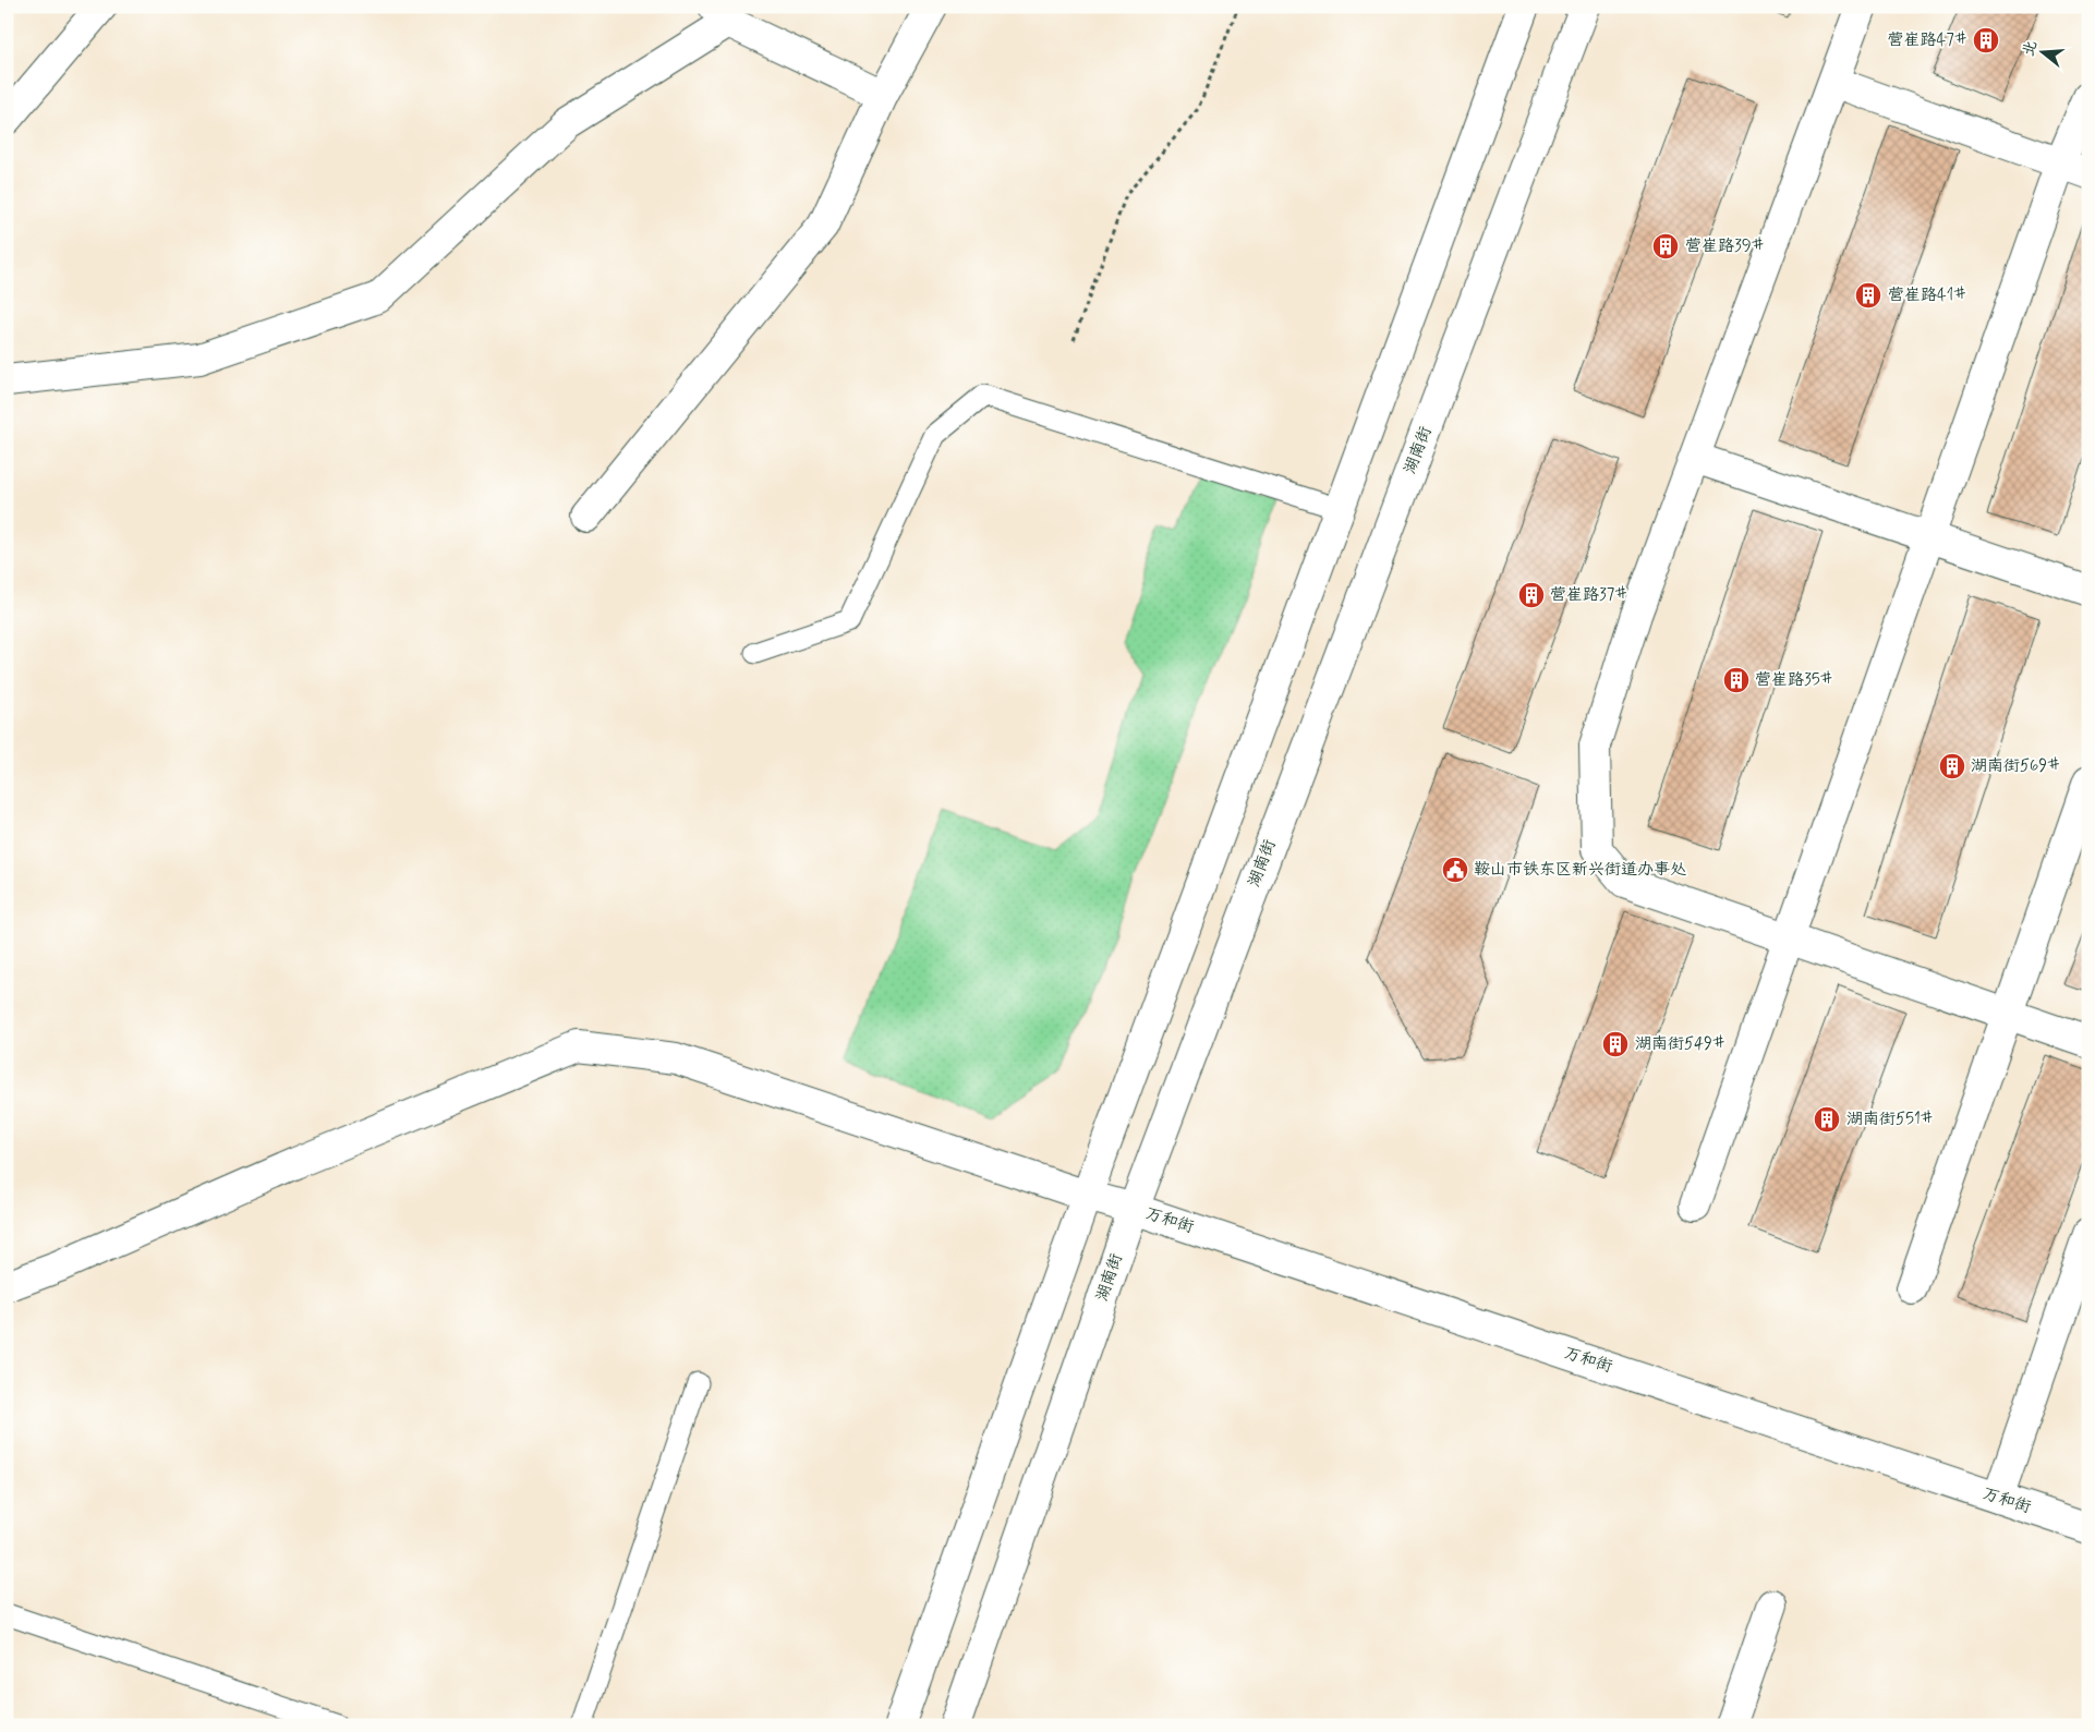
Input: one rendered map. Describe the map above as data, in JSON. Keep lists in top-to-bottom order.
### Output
{
  "streets": {
    "street": ["湖南街", "万和街"]
  },
  "crossings": [
    ["湖南街", "万和街"]
  ],
  "places": {
    "building": [
      "营崔路47#",
      "营崔路39#",
      "营崔路41#",
      "营崔路37#",
      "营崔路35#",
      "湖南街569#",
      "湖南街549#",
      "湖南街551#"
    ],
    "public building": ["鞍山市铁东区新兴街道办事处"]
  },
  "north": "left"
}
